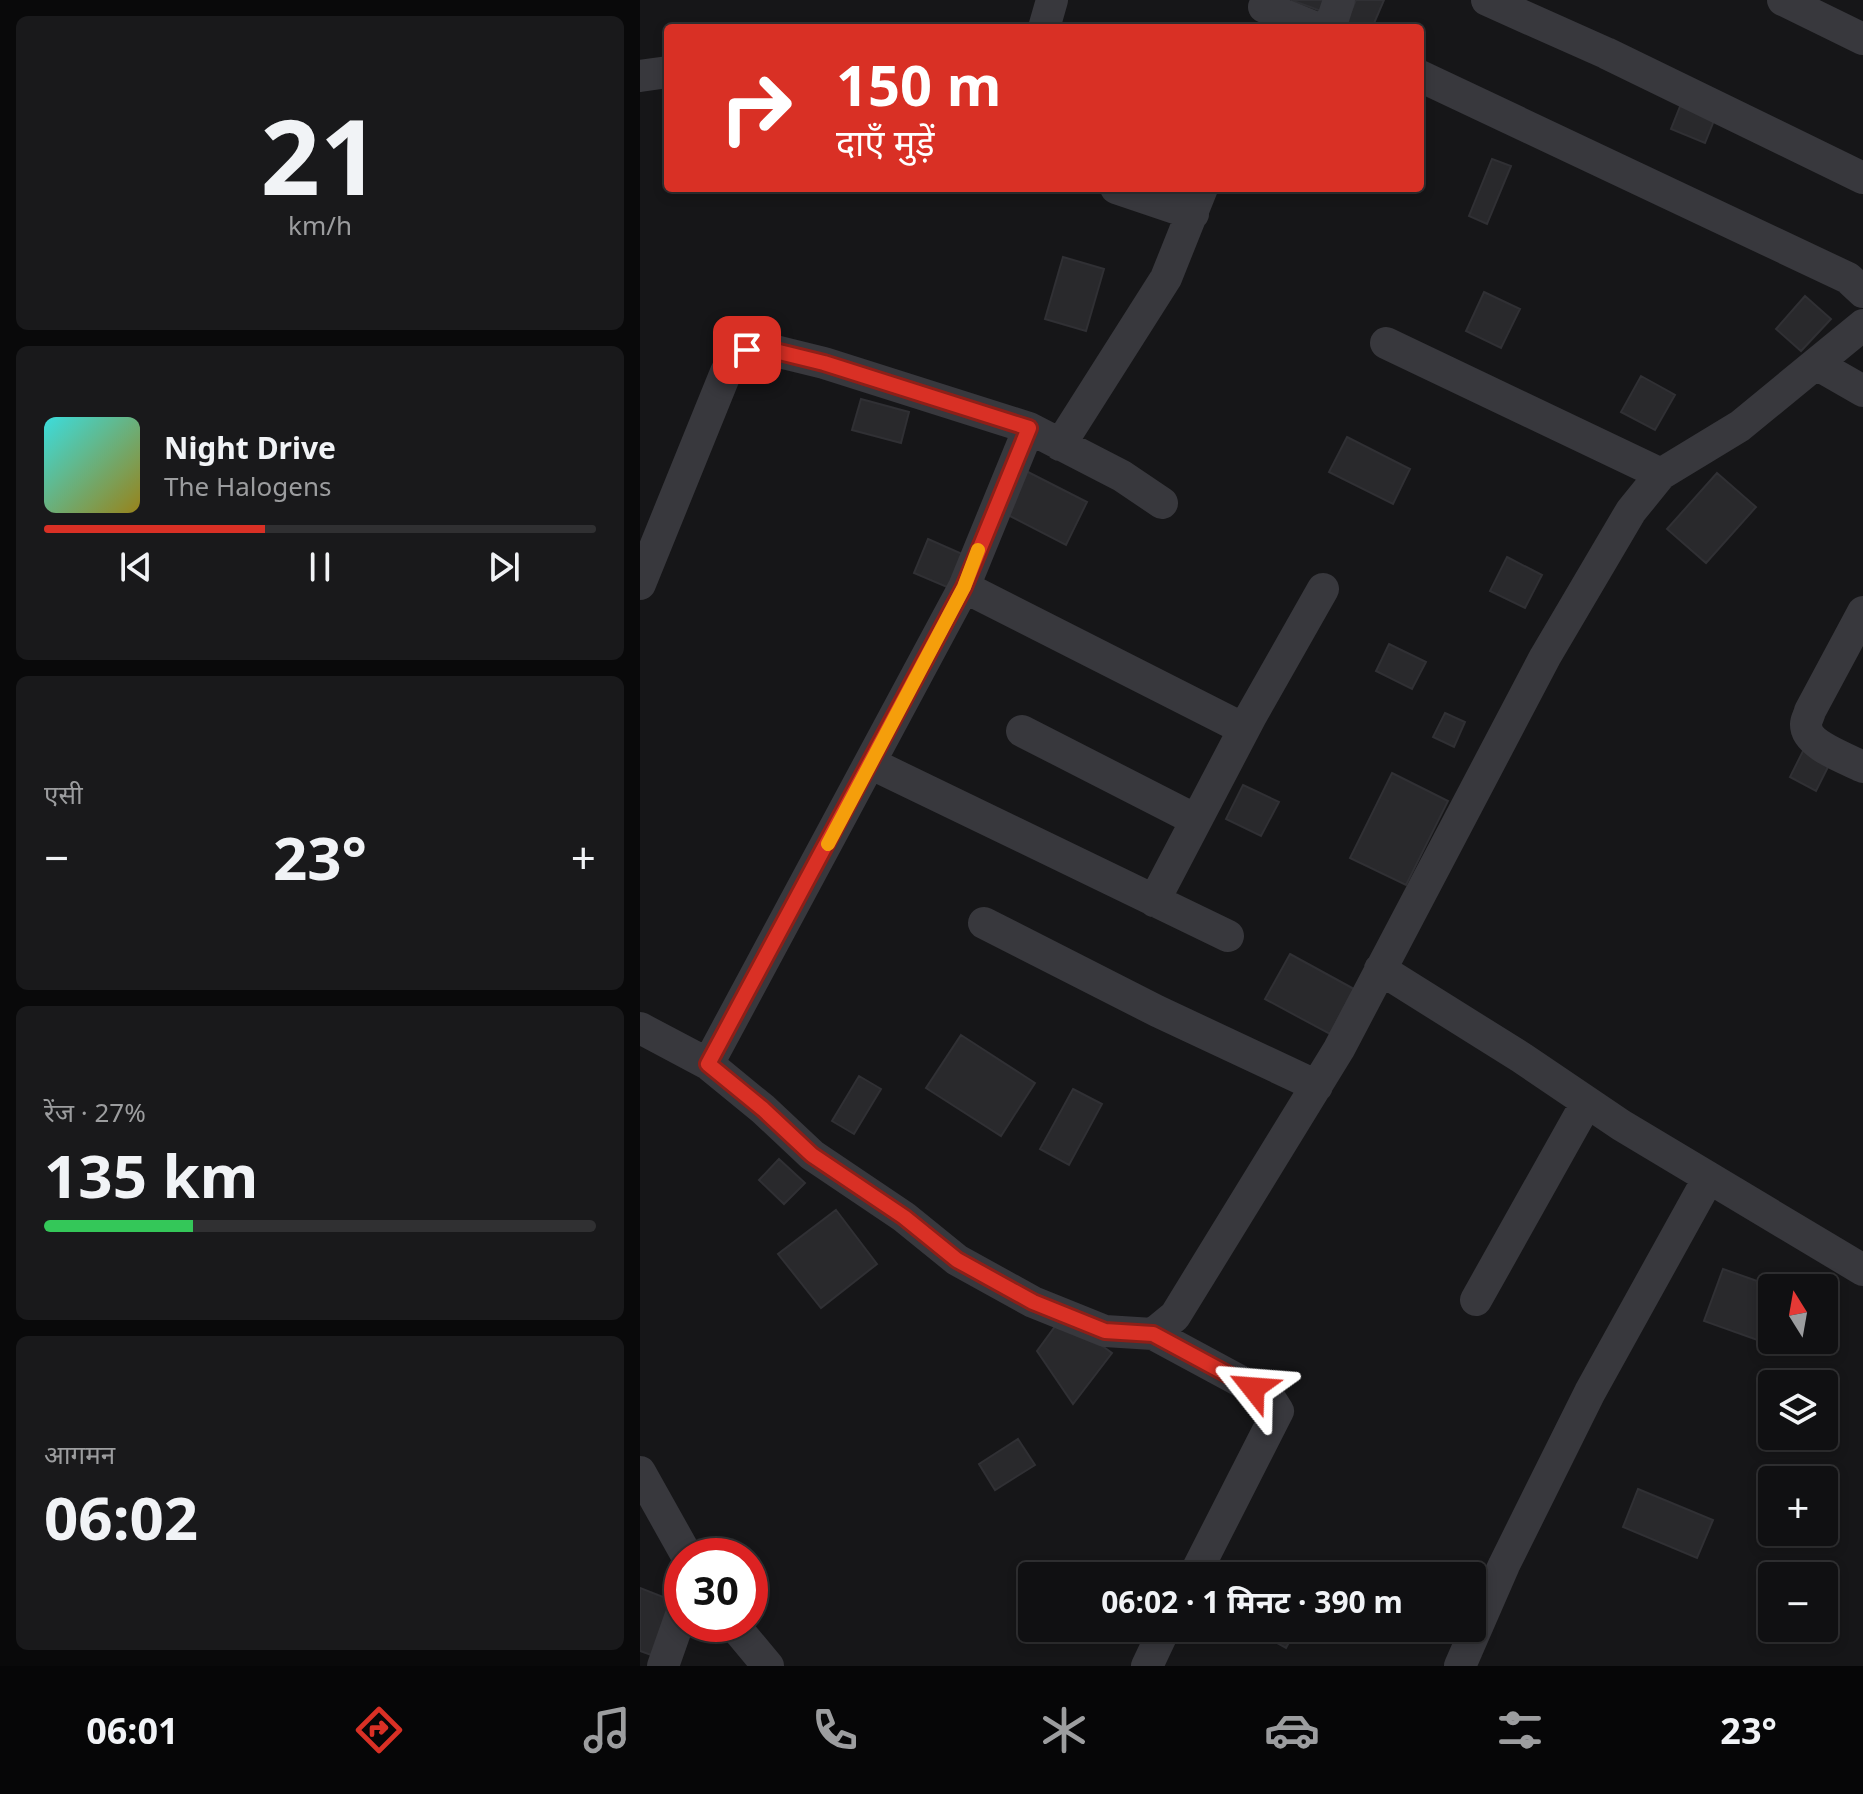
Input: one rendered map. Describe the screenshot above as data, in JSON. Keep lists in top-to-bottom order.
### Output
{
  "north": "top",
  "page": {
    "tile": [
      ["21", "km/h"],
      "एसी",
      ["रेंज · 27%", "135 km"],
      ["आगमन", "06:02"]
    ],
    "turn": ["150 m", "दाएँ मुड़ें"],
    "song": ["Night Drive", "The Halogens"],
    "heat": ["−", "23°", "+"],
    "map_buttons": ["+", "−"],
    "limit": "30",
    "trip": "06:02 · 1 मिनट · 390 m",
    "tabs": ["06:01", "23°"]
  }
}
